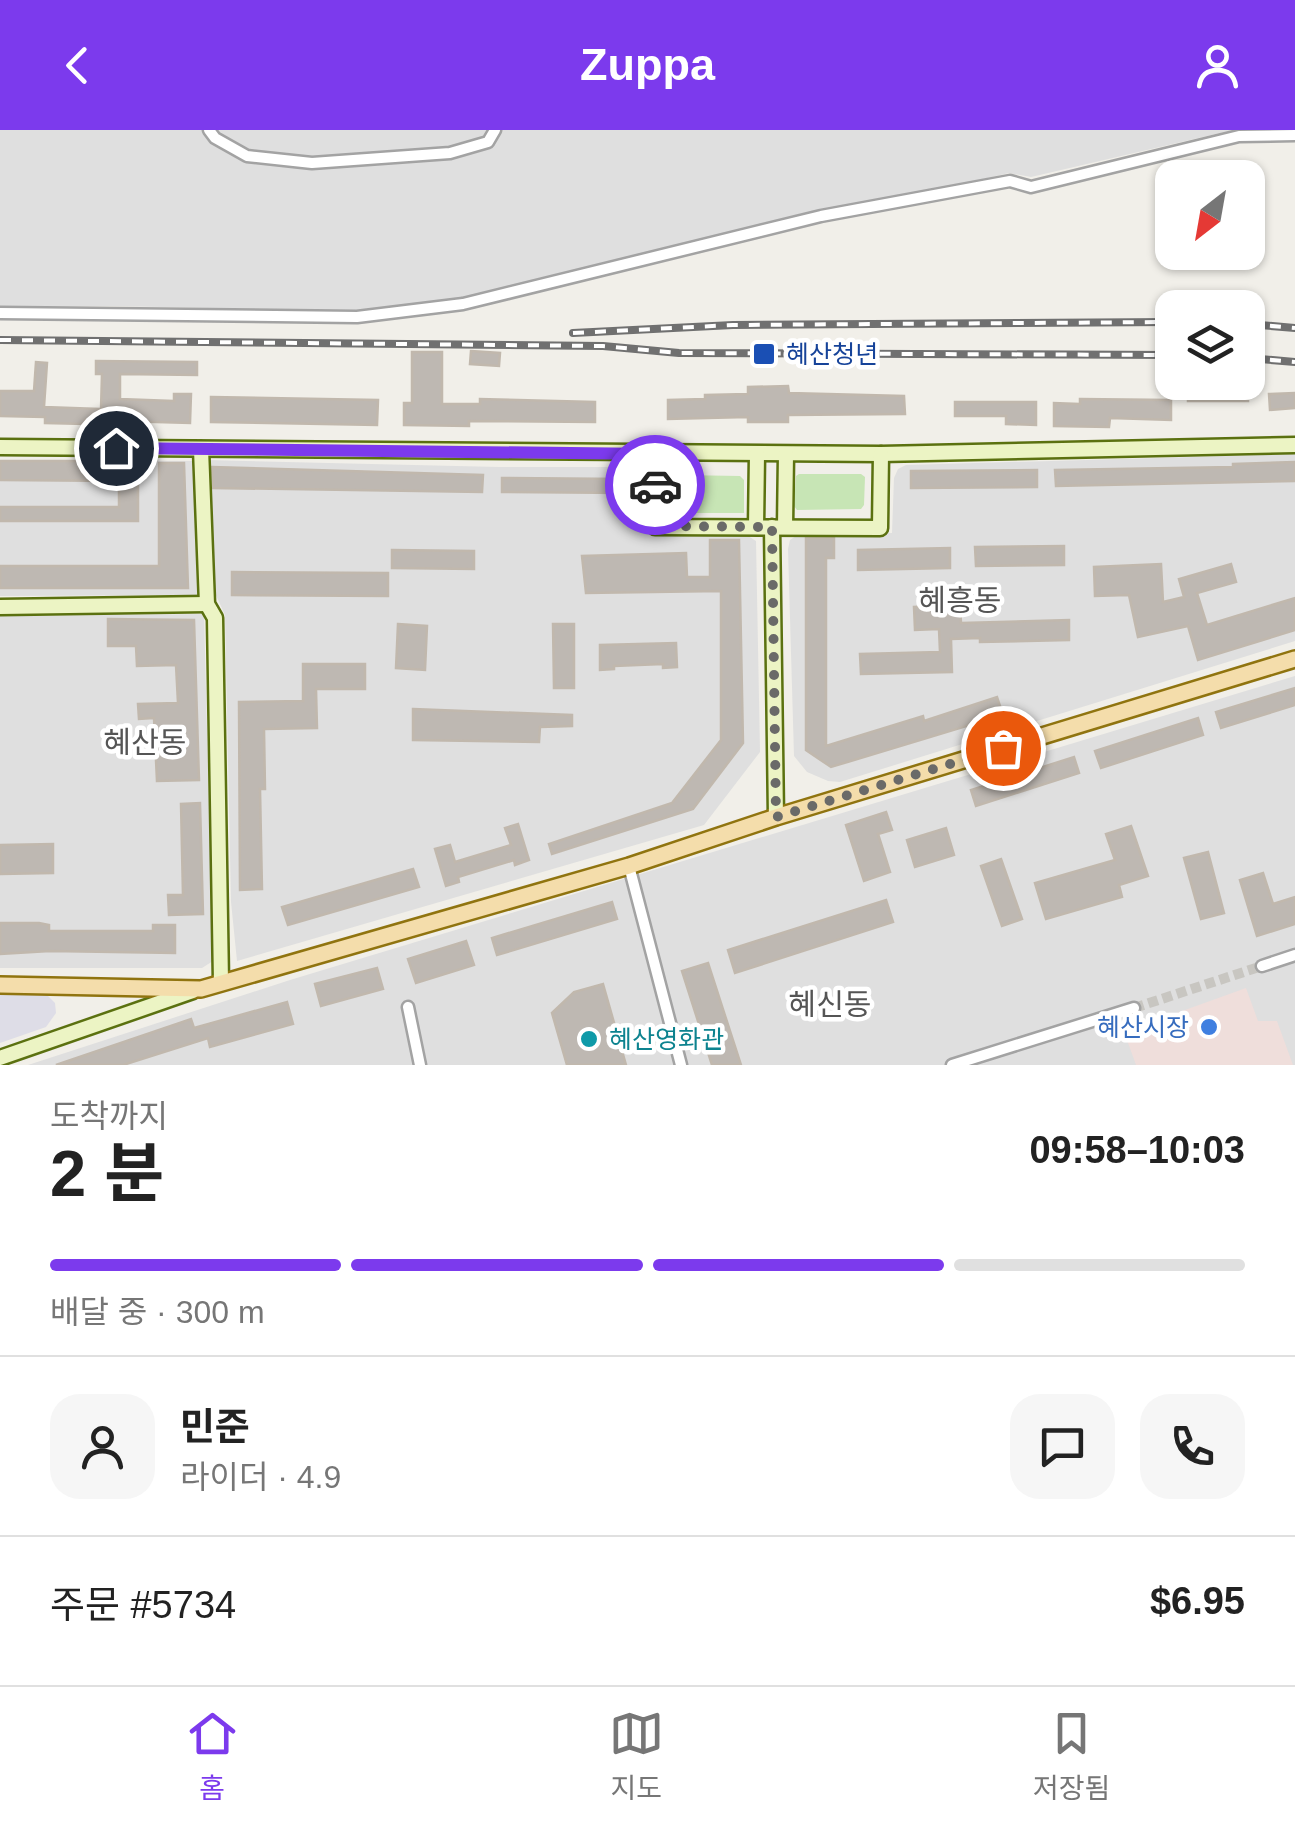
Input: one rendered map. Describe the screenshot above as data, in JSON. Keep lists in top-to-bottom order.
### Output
{
  "districts": ["혜흥동", "혜산동", "혜신동"],
  "places": {
    "transit": ["혜산청년"],
    "other": ["혜산시장", "혜산영화관"]
  },
  "north": "bottom left",
  "page": {
    "header": "Zuppa",
    "heading": ["2 분", "도착까지", "09:58–10:03"],
    "panel": [
      "민준",
      "라이더 · 4.9",
      "주문 #5734",
      "$6.95"
    ],
    "bar": "배달 중 · 300 m",
    "tabs": ["홈", "지도", "저장됨"]
  }
}
